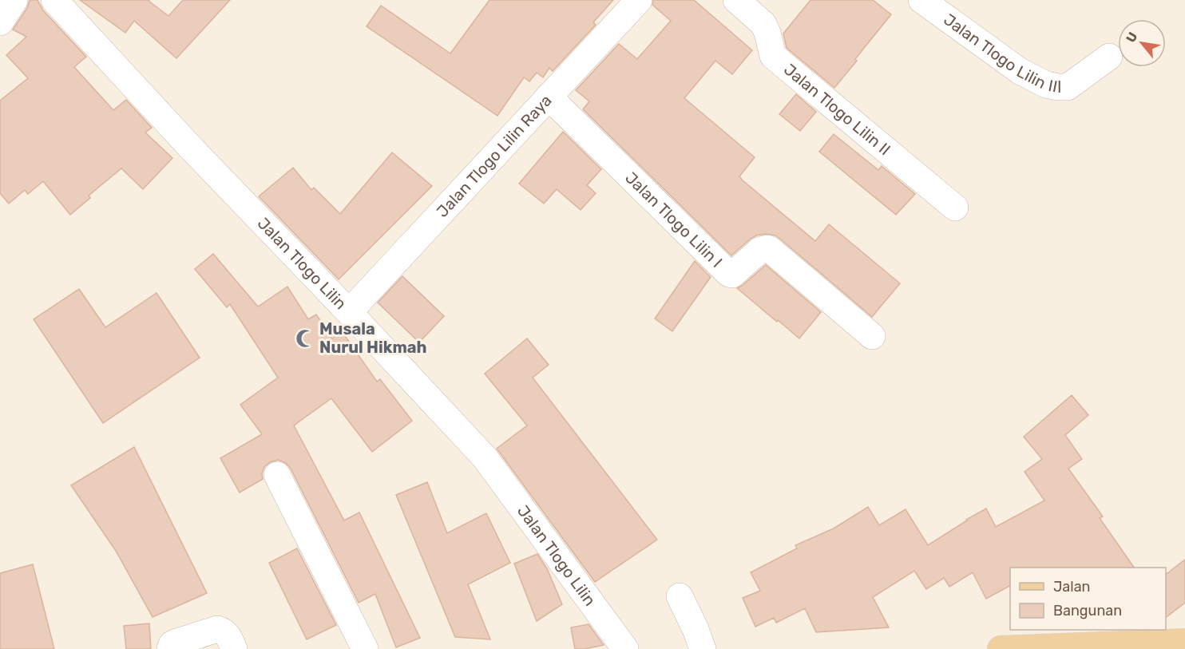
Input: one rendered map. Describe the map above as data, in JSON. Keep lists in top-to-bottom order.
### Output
{
  "streets": {
    "street": [
      "Jalan Tlogo Lilin III",
      "Jalan Tlogo Lilin II",
      "Jalan Tlogo Lilin Raya",
      "Jalan Tlogo Lilin I",
      "Jalan Tlogo Lilin"
    ]
  },
  "crossings": [
    ["Jalan Tlogo Lilin Raya", "Jalan Tlogo Lilin I"],
    ["Jalan Tlogo Lilin Raya", "Jalan Tlogo Lilin"]
  ],
  "places": {
    "mosque": ["Musala Nurul Hikmah"]
  },
  "legend": ["Jalan", "Bangunan"],
  "north": "top left"
}
